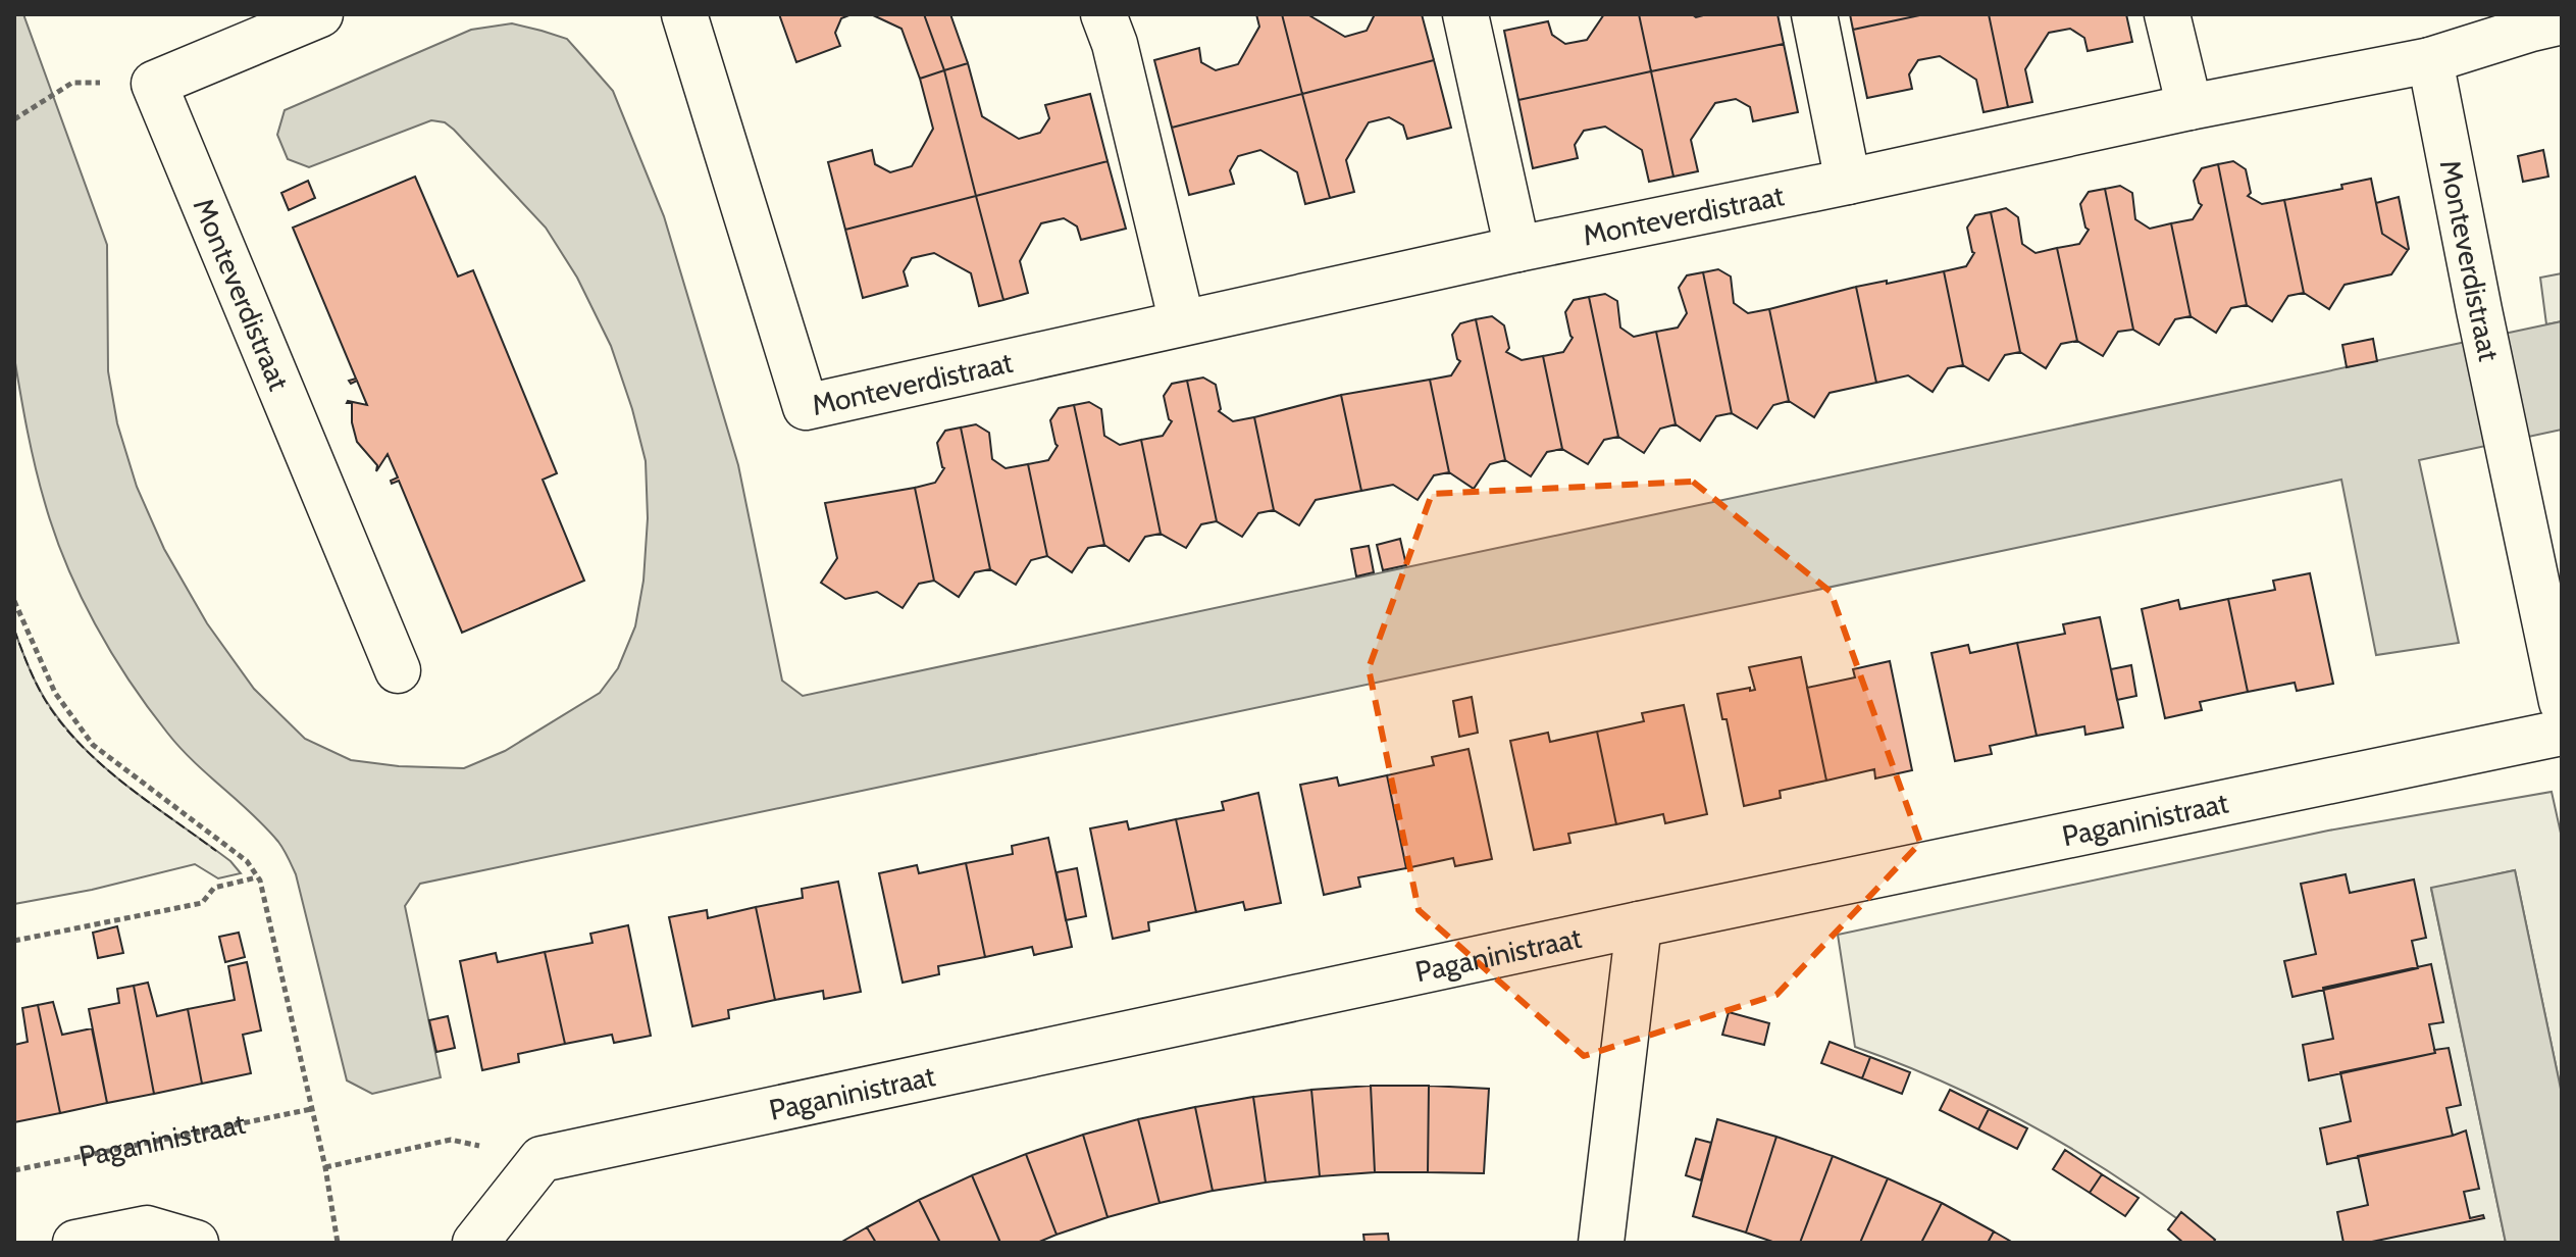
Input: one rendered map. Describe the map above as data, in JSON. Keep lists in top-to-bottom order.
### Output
{
  "streets": {
    "street": ["Monteverdistraat", "Paganinistraat"]
  }
}
